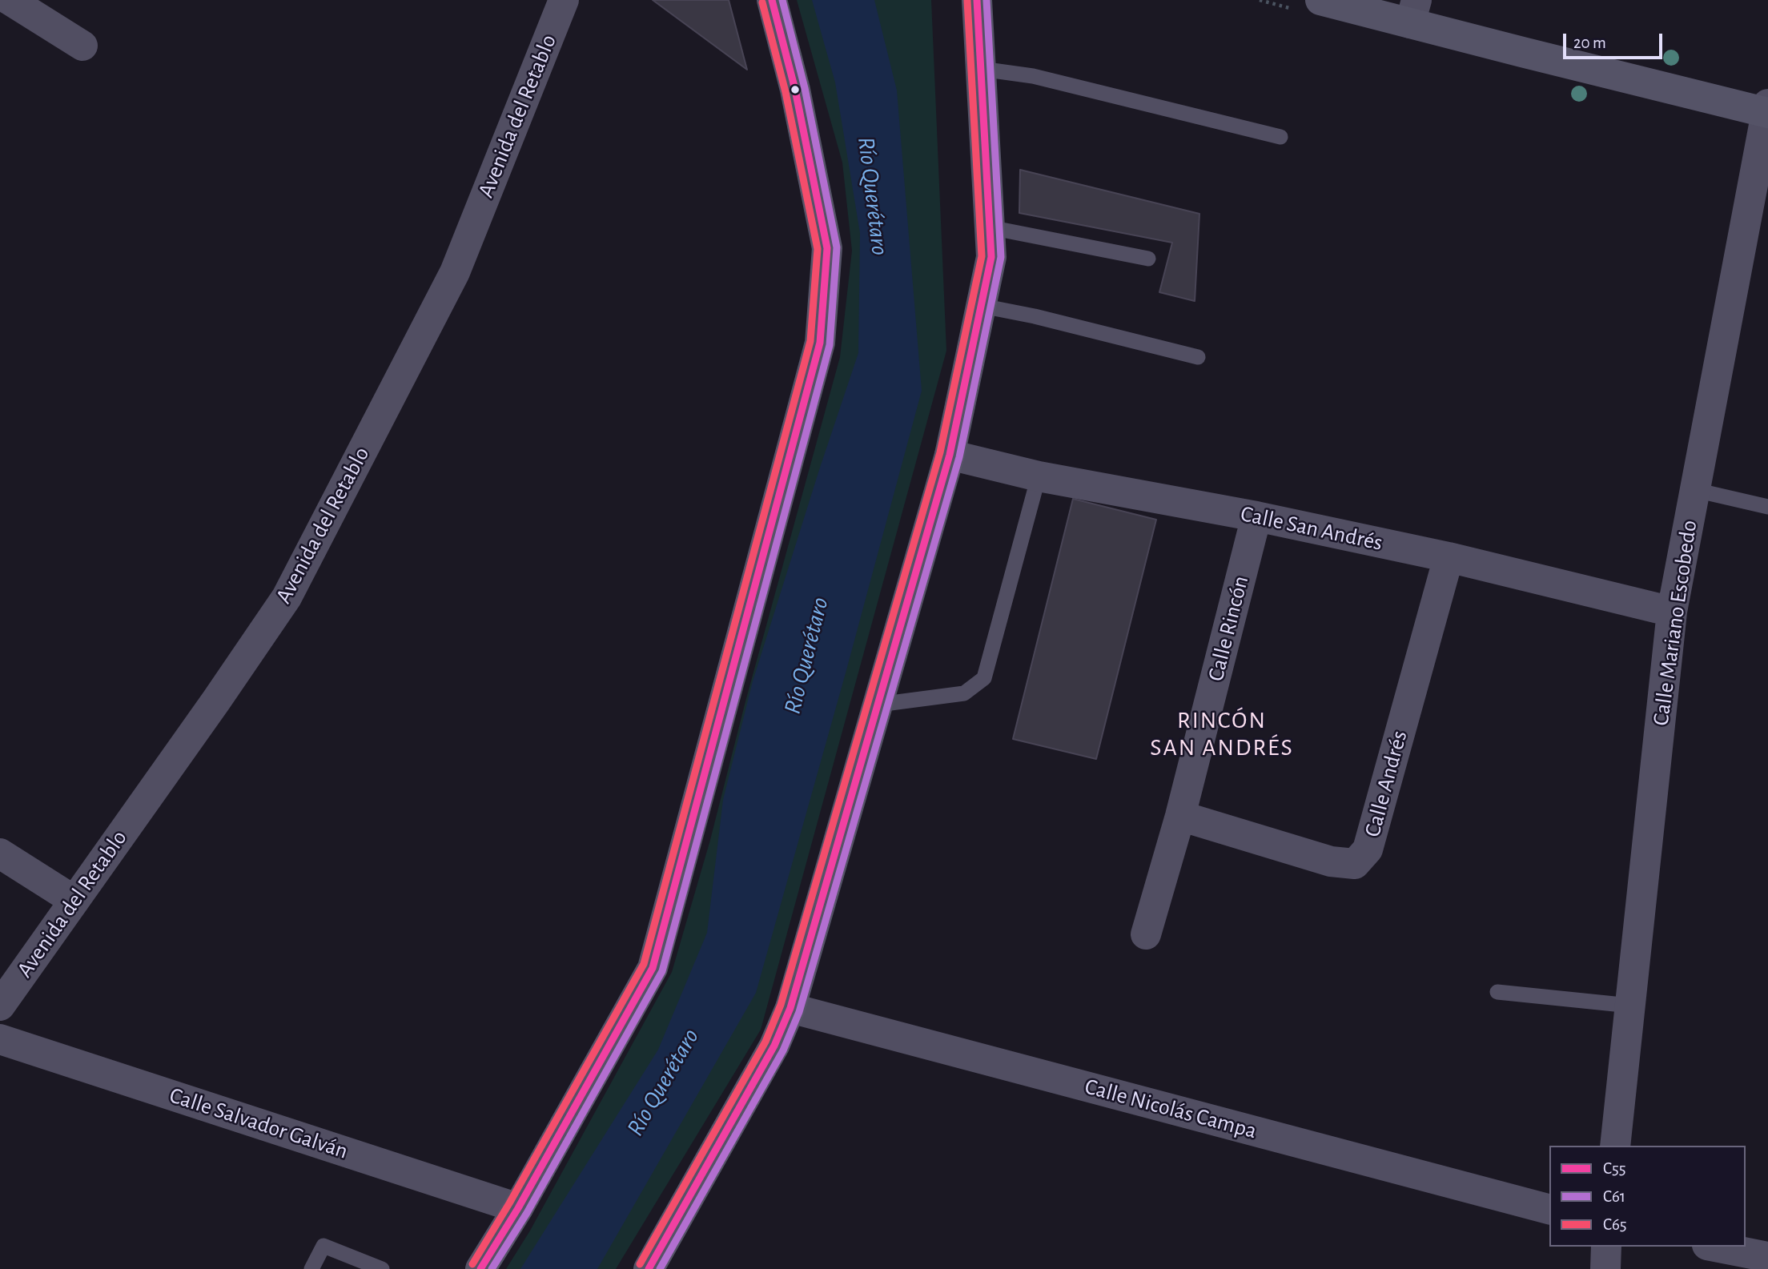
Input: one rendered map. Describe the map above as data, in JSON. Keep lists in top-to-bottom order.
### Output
{
  "streets": {
    "street": [
      "Avenida del Retablo",
      "Calle San Andrés",
      "Calle Mariano Escobedo",
      "Calle Rincón",
      "Calle Andrés",
      "Calle Nicolás Campa",
      "Calle Salvador Galván"
    ]
  },
  "crossings": [
    ["Calle San Andrés", "Calle Mariano Escobedo"],
    ["Calle San Andrés", "Calle Rincón"],
    ["Calle San Andrés", "Calle Andrés"],
    ["Calle Rincón", "Calle Andrés"]
  ],
  "districts": ["RINCÓN SAN ANDRÉS"],
  "water": ["Río Querétaro"],
  "lines": ["transit line C55", "transit line C61", "transit line C65"],
  "legend": ["C55", "C61", "C65"],
  "scale_bar": "20 m"
}
